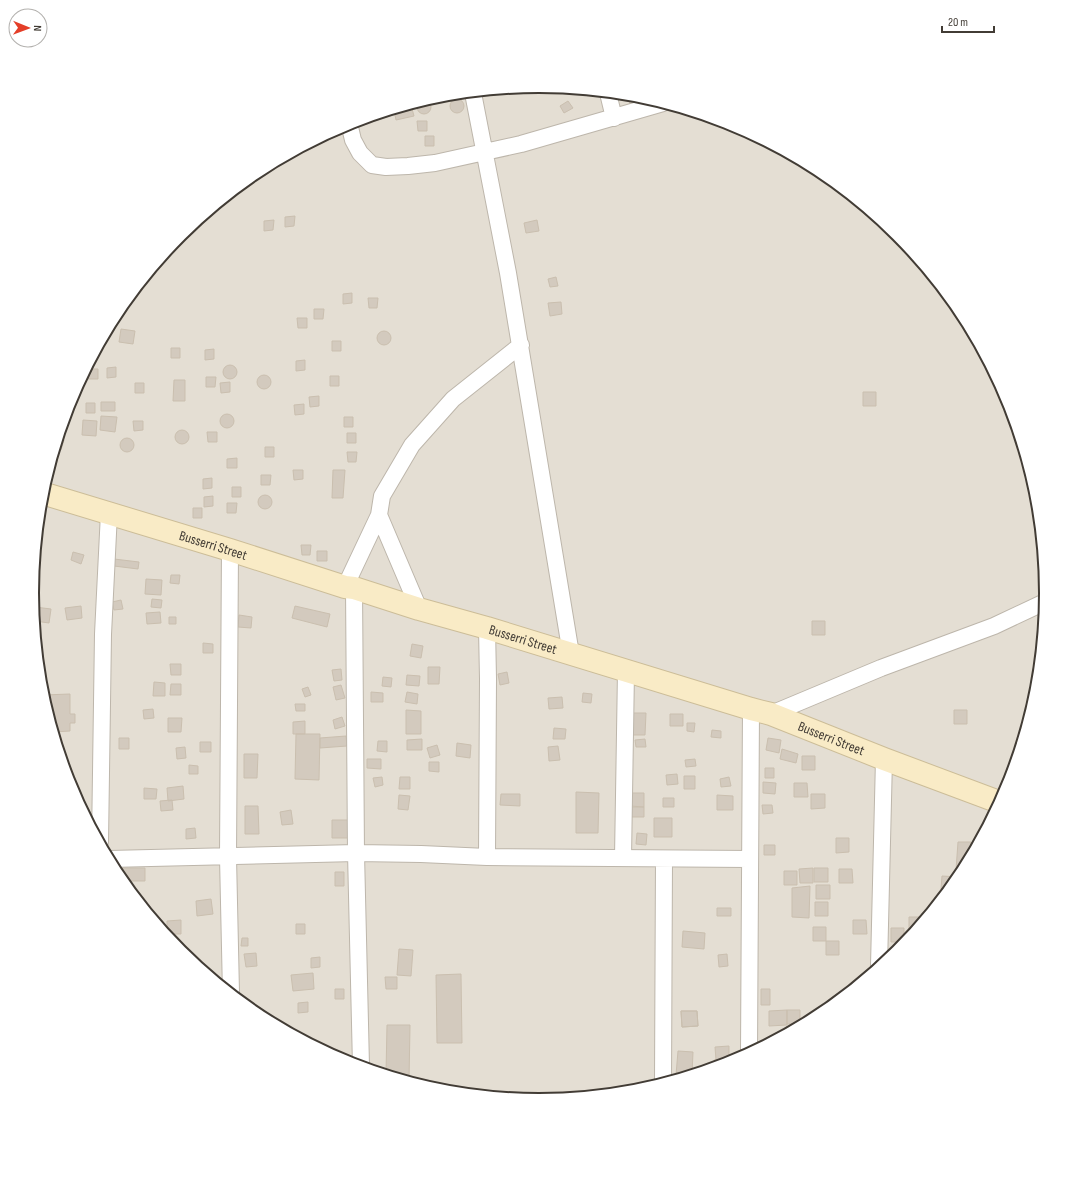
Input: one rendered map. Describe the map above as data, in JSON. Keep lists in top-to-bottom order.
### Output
{
  "streets": {
    "main road": ["Busserri Street"]
  },
  "scale_bar": "20 m",
  "north": "right"
}
